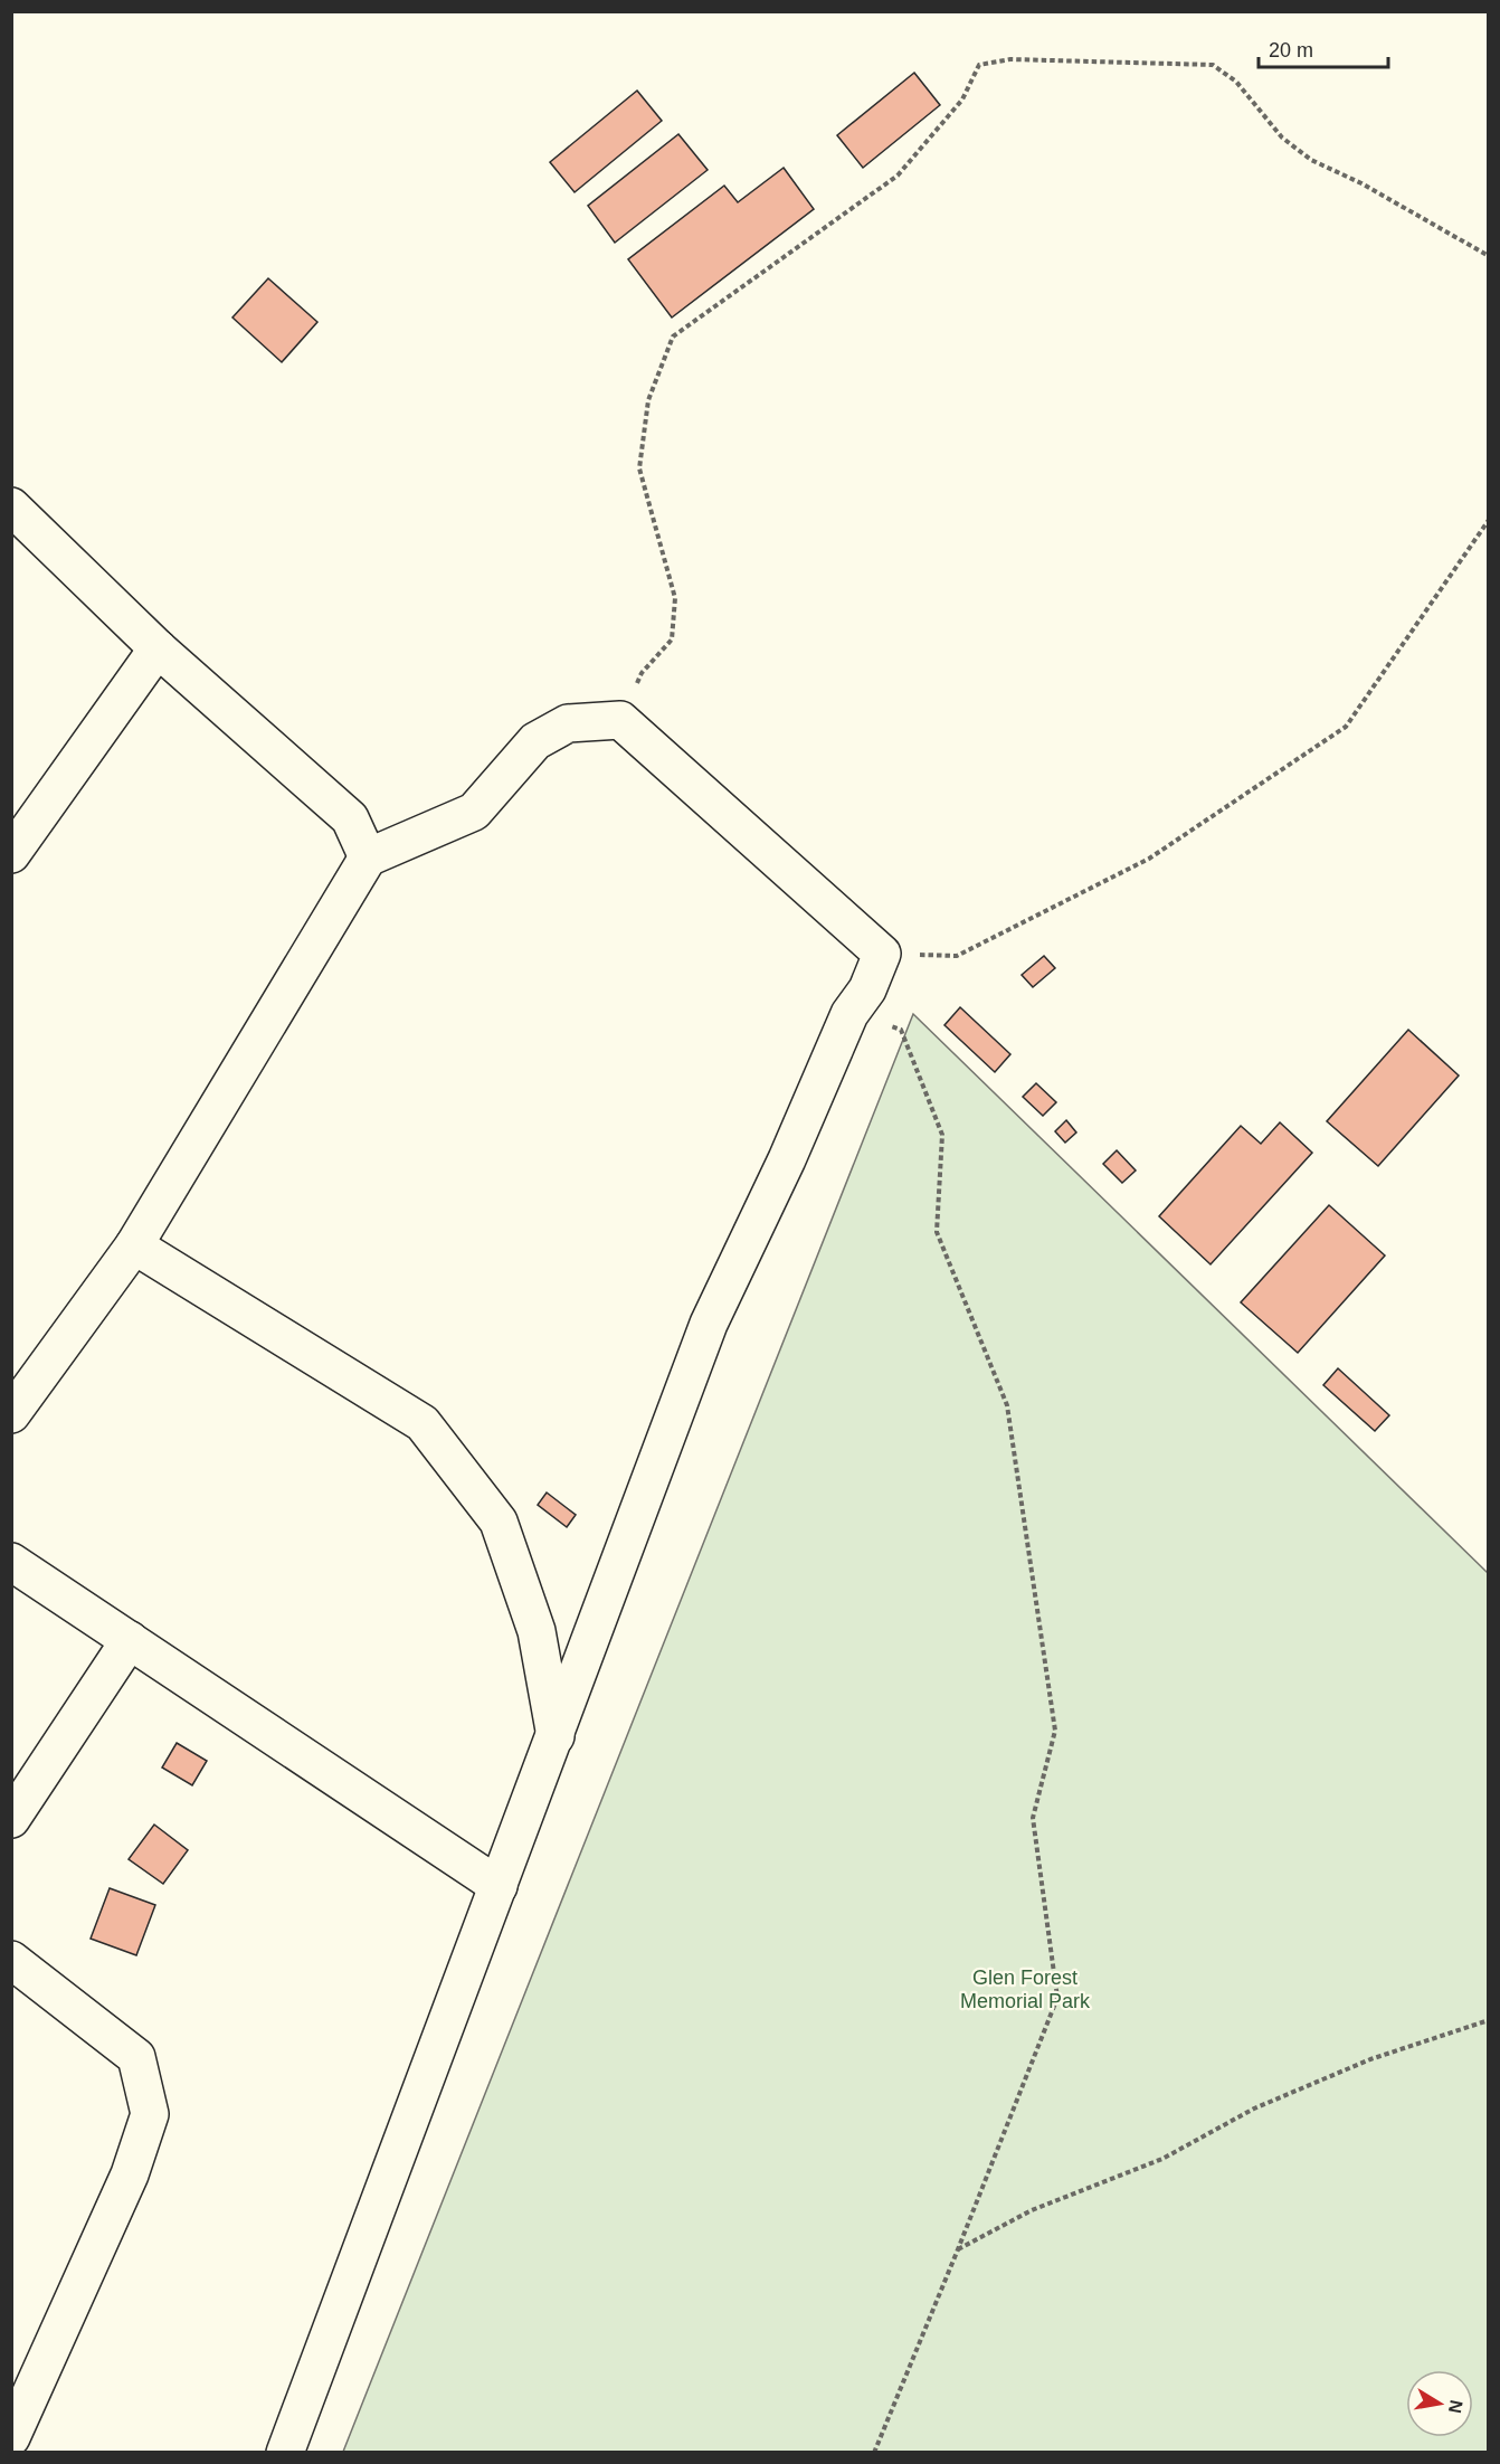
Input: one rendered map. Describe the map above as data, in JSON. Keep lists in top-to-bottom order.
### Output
{
  "parks": ["Glen Forest Memorial Park"],
  "scale_bar": "20 m",
  "north": "right"
}
